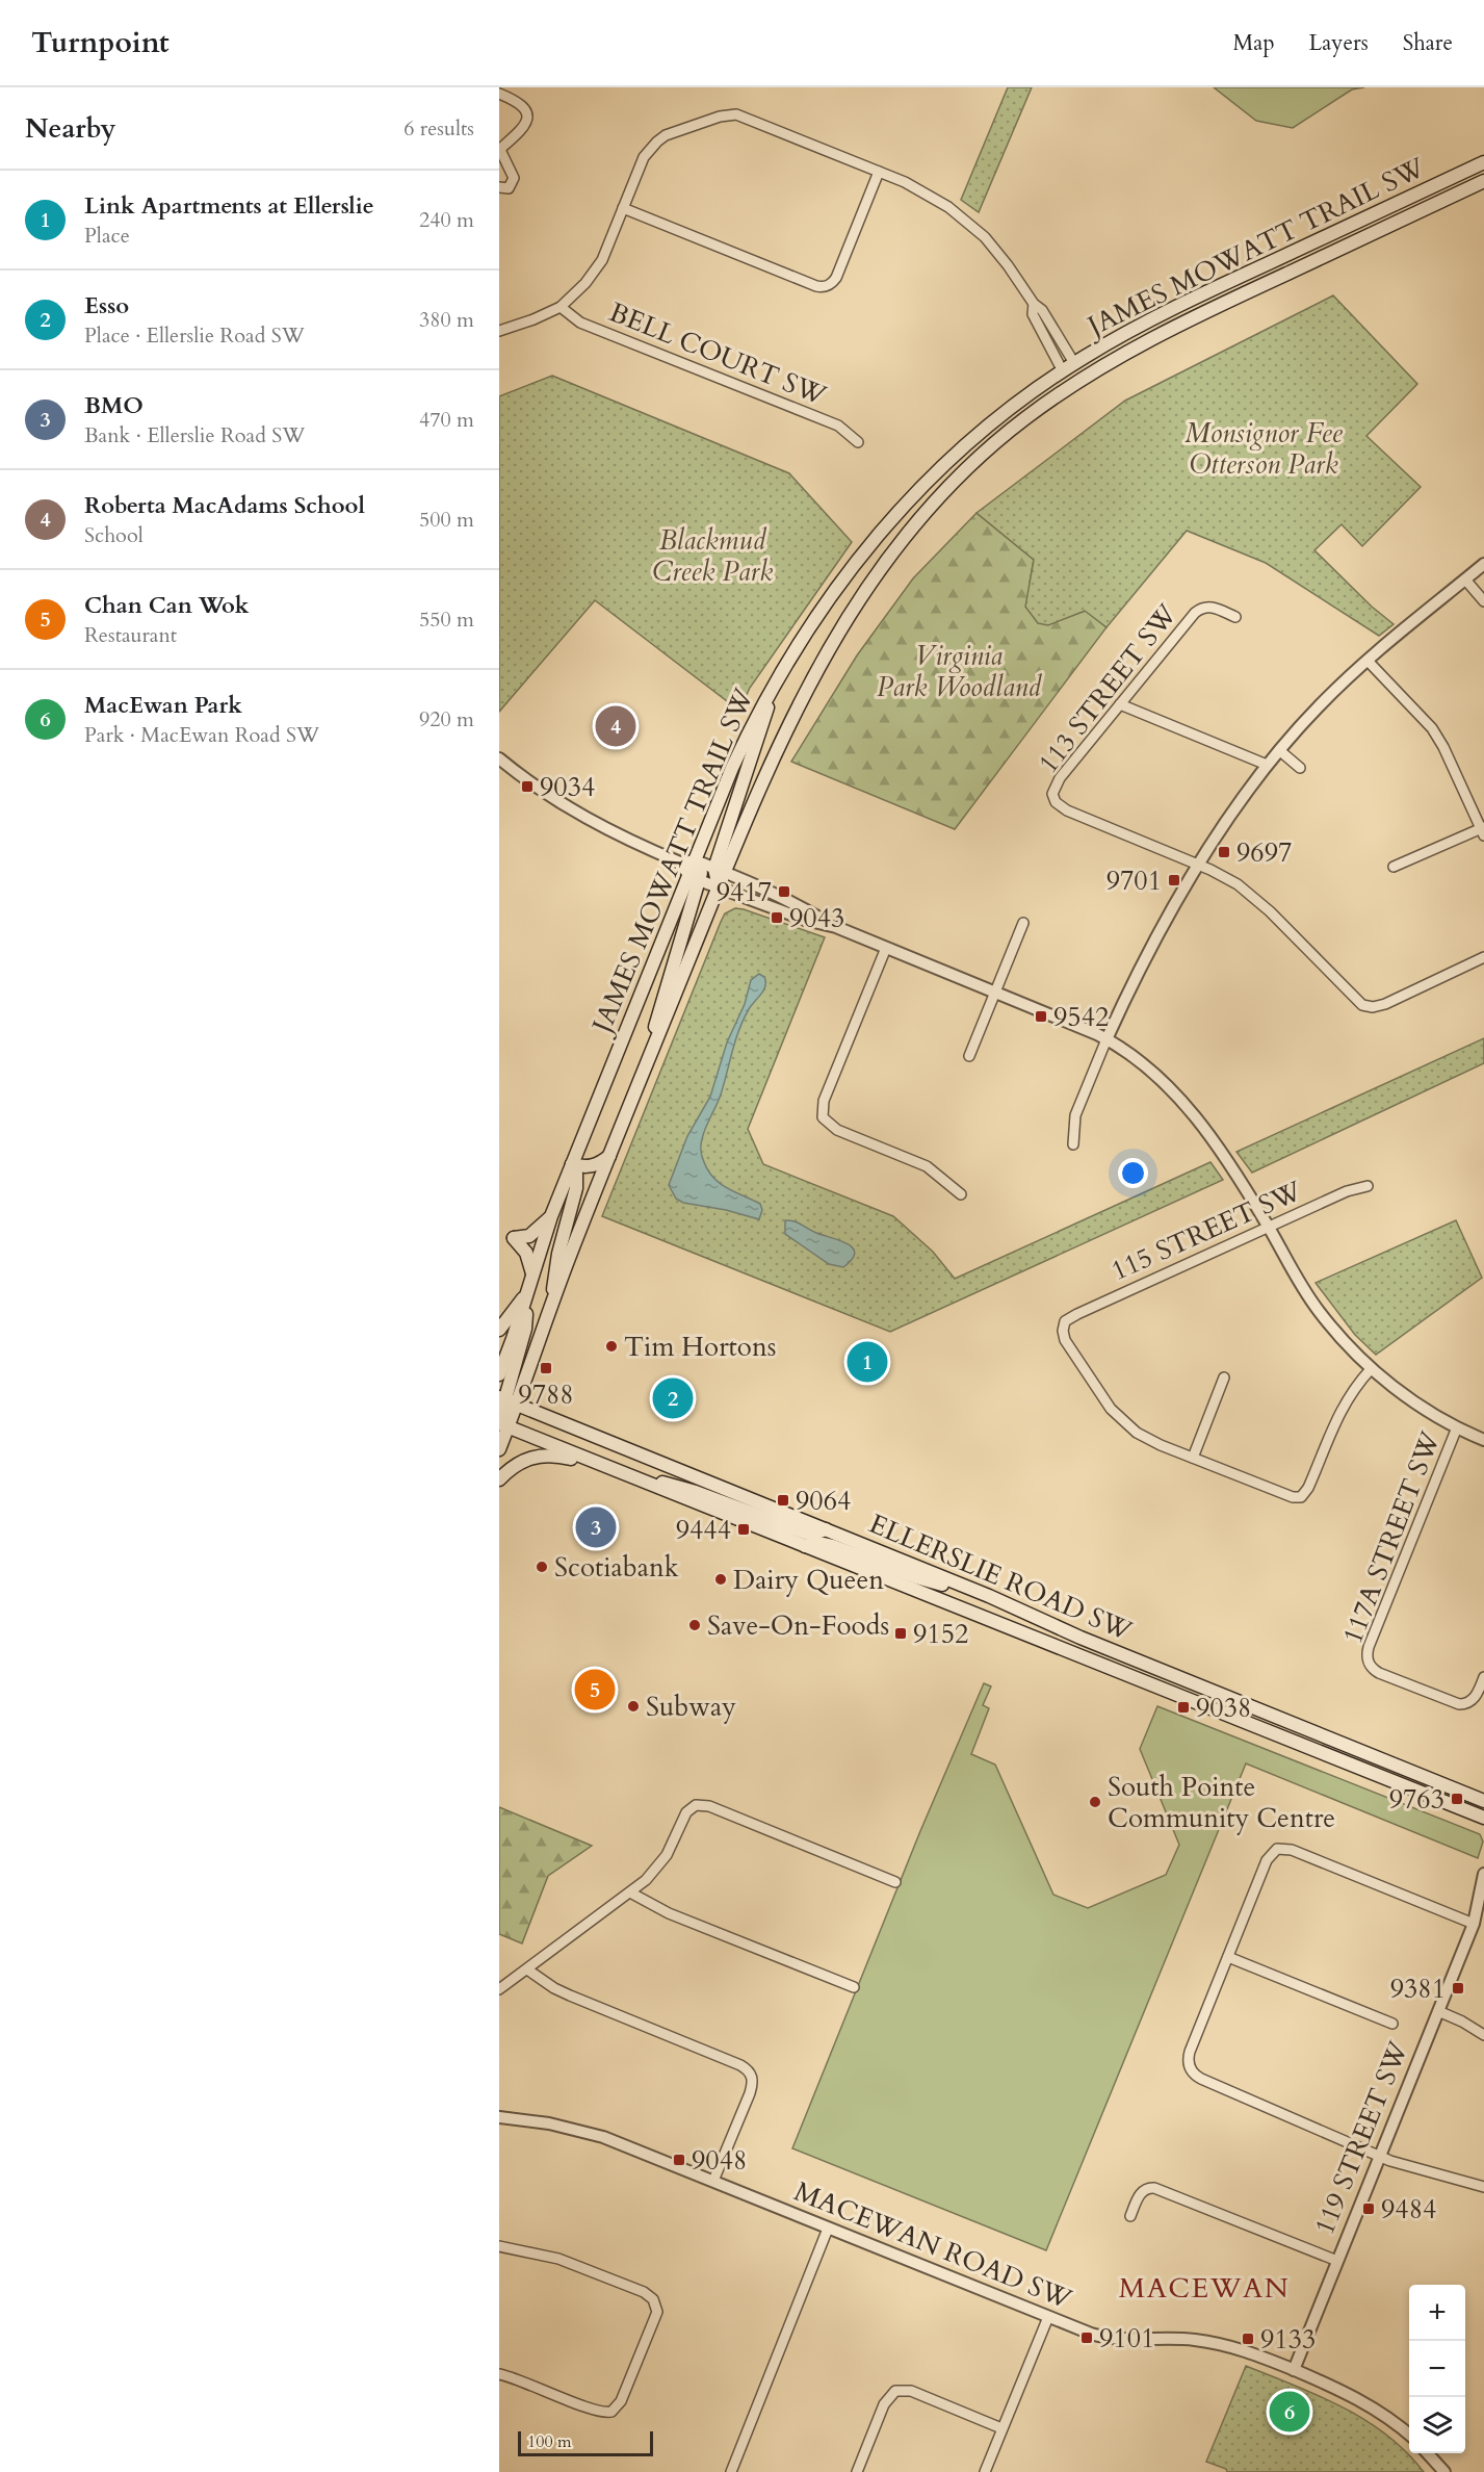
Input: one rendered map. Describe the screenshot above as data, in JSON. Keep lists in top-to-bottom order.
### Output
{
  "streets": {
    "main road": ["JAMES MOWATT TRAIL SW", "ELLERSLIE ROAD SW"],
    "street": [
      "BELL COURT SW",
      "113 STREET SW",
      "115 STREET SW",
      "117A STREET SW",
      "119 STREET SW",
      "MACEWAN ROAD SW"
    ]
  },
  "crossings": [
    ["JAMES MOWATT TRAIL SW", "ELLERSLIE ROAD SW"],
    ["119 STREET SW", "MACEWAN ROAD SW"]
  ],
  "districts": ["MACEWAN"],
  "parks": ["Monsignor Fee Otterson Park", "Blackmud Creek Park", "Virginia Park Woodland"],
  "places": {
    "transit": [
      "9034",
      "9697",
      "9701",
      "9417",
      "9043",
      "9542",
      "9788",
      "9064",
      "9444",
      "9152",
      "9038",
      "9763",
      "9381",
      "9048",
      "9484",
      "9101",
      "9133"
    ],
    "other": [
      "Tim Hortons",
      "Scotiabank",
      "Dairy Queen",
      "Save-On-Foods",
      "Subway",
      "South Pointe Community Centre"
    ]
  },
  "scale_bar": "100 m",
  "page": {
    "header": "Turnpoint",
    "nav": ["Map", "Layers", "Share"],
    "heading": ["Nearby", "6 results"],
    "list": [
      {
        "mark": "1",
        "name": "Link Apartments at Ellerslie",
        "note": "Place",
        "value": "240 m"
      },
      {
        "mark": "2",
        "name": "Esso",
        "note": "Place · Ellerslie Road SW",
        "value": "380 m"
      },
      {
        "mark": "3",
        "name": "BMO",
        "note": "Bank · Ellerslie Road SW",
        "value": "470 m"
      },
      {
        "mark": "4",
        "name": "Roberta MacAdams School",
        "note": "School",
        "value": "500 m"
      },
      {
        "mark": "5",
        "name": "Chan Can Wok",
        "note": "Restaurant",
        "value": "550 m"
      },
      {
        "mark": "6",
        "name": "MacEwan Park",
        "note": "Park · MacEwan Road SW",
        "value": "920 m"
      }
    ],
    "pins": [
      "4",
      "1",
      "2",
      "3",
      "5",
      "6"
    ],
    "map_buttons": ["+", "−"],
    "scale": "100 m"
  }
}
